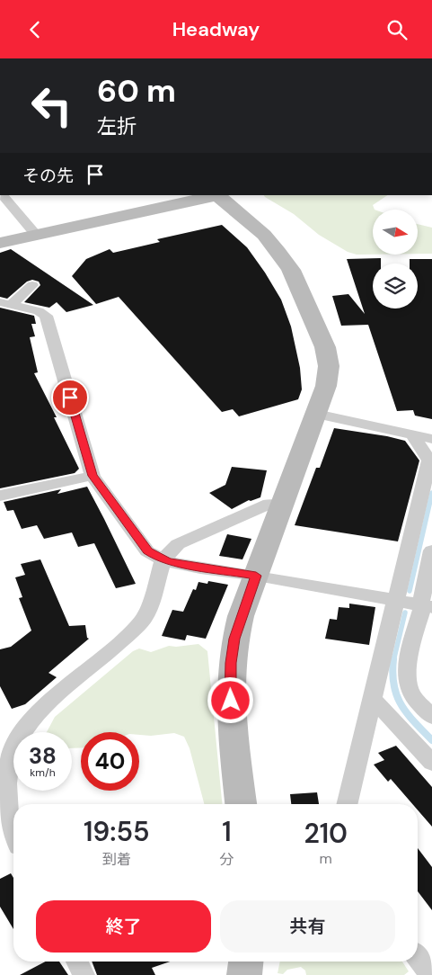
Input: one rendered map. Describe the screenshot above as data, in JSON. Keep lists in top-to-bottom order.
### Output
{
  "north": "right",
  "page": {
    "header": "Headway",
    "turn": ["60 m", "左折"],
    "then": "その先",
    "speed": "38 km/h",
    "limit": "40",
    "eta": [
      "19:55",
      "到着",
      "1",
      "分",
      "210",
      "m"
    ],
    "buttons": ["終了", "共有"]
  }
}
